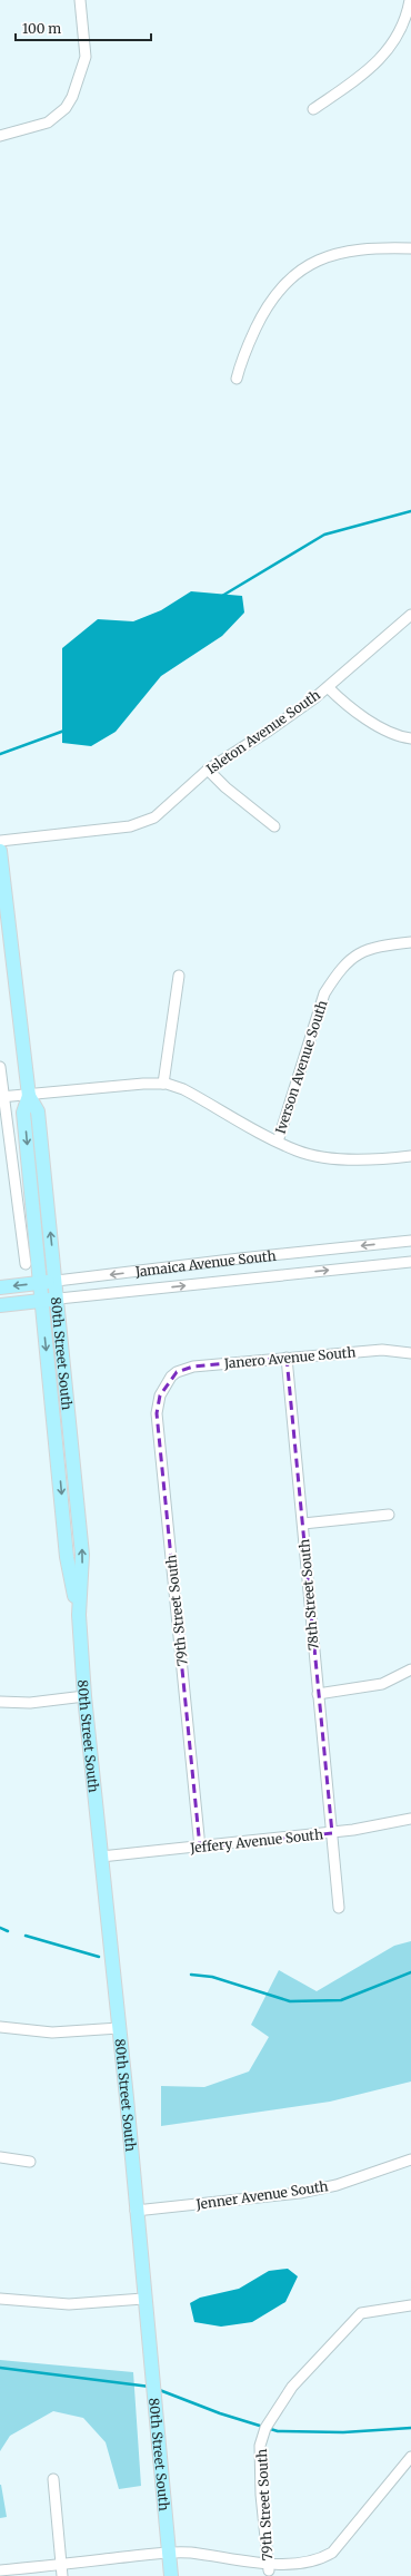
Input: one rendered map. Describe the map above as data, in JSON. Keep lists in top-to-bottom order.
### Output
{
  "streets": {
    "main road": ["Jamaica Avenue South", "80th Street South"],
    "street": [
      "Isleton Avenue South",
      "Iverson Avenue South",
      "Janero Avenue South",
      "78th Street South",
      "79th Street South",
      "Jeffery Avenue South",
      "Jenner Avenue South"
    ]
  },
  "crossings": [
    ["Jamaica Avenue South", "80th Street South"],
    ["80th Street South", "Jeffery Avenue South"],
    ["80th Street South", "Jenner Avenue South"],
    ["Janero Avenue South", "78th Street South"],
    ["Janero Avenue South", "79th Street South"],
    ["78th Street South", "Jeffery Avenue South"],
    ["79th Street South", "Jeffery Avenue South"]
  ],
  "scale_bar": "100 m"
}
